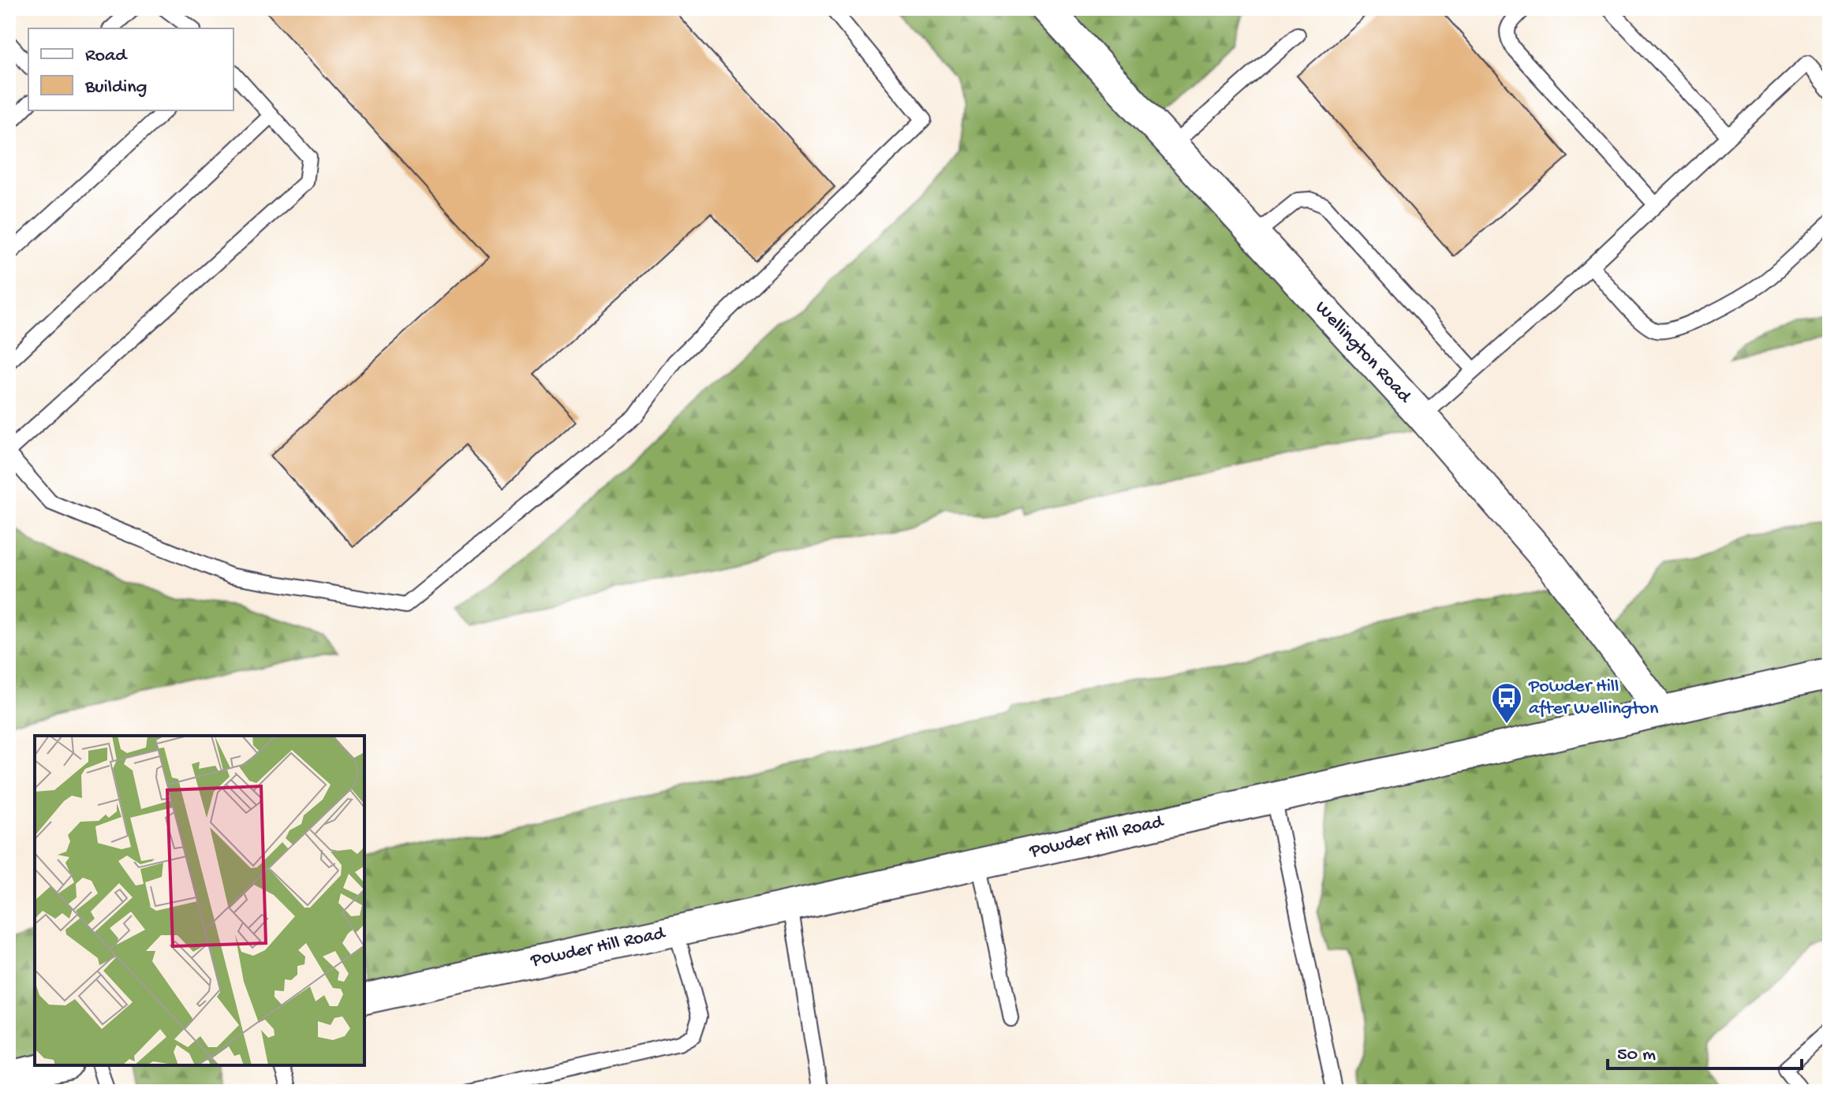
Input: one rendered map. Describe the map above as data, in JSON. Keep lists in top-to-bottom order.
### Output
{
  "streets": {
    "street": ["Wellington Road", "Powder Hill Road"]
  },
  "crossings": [
    ["Wellington Road", "Powder Hill Road"]
  ],
  "places": {
    "bus stop": ["Powder Hill after Wellington"]
  },
  "legend": ["Road", "Building"],
  "scale_bar": "50 m"
}
